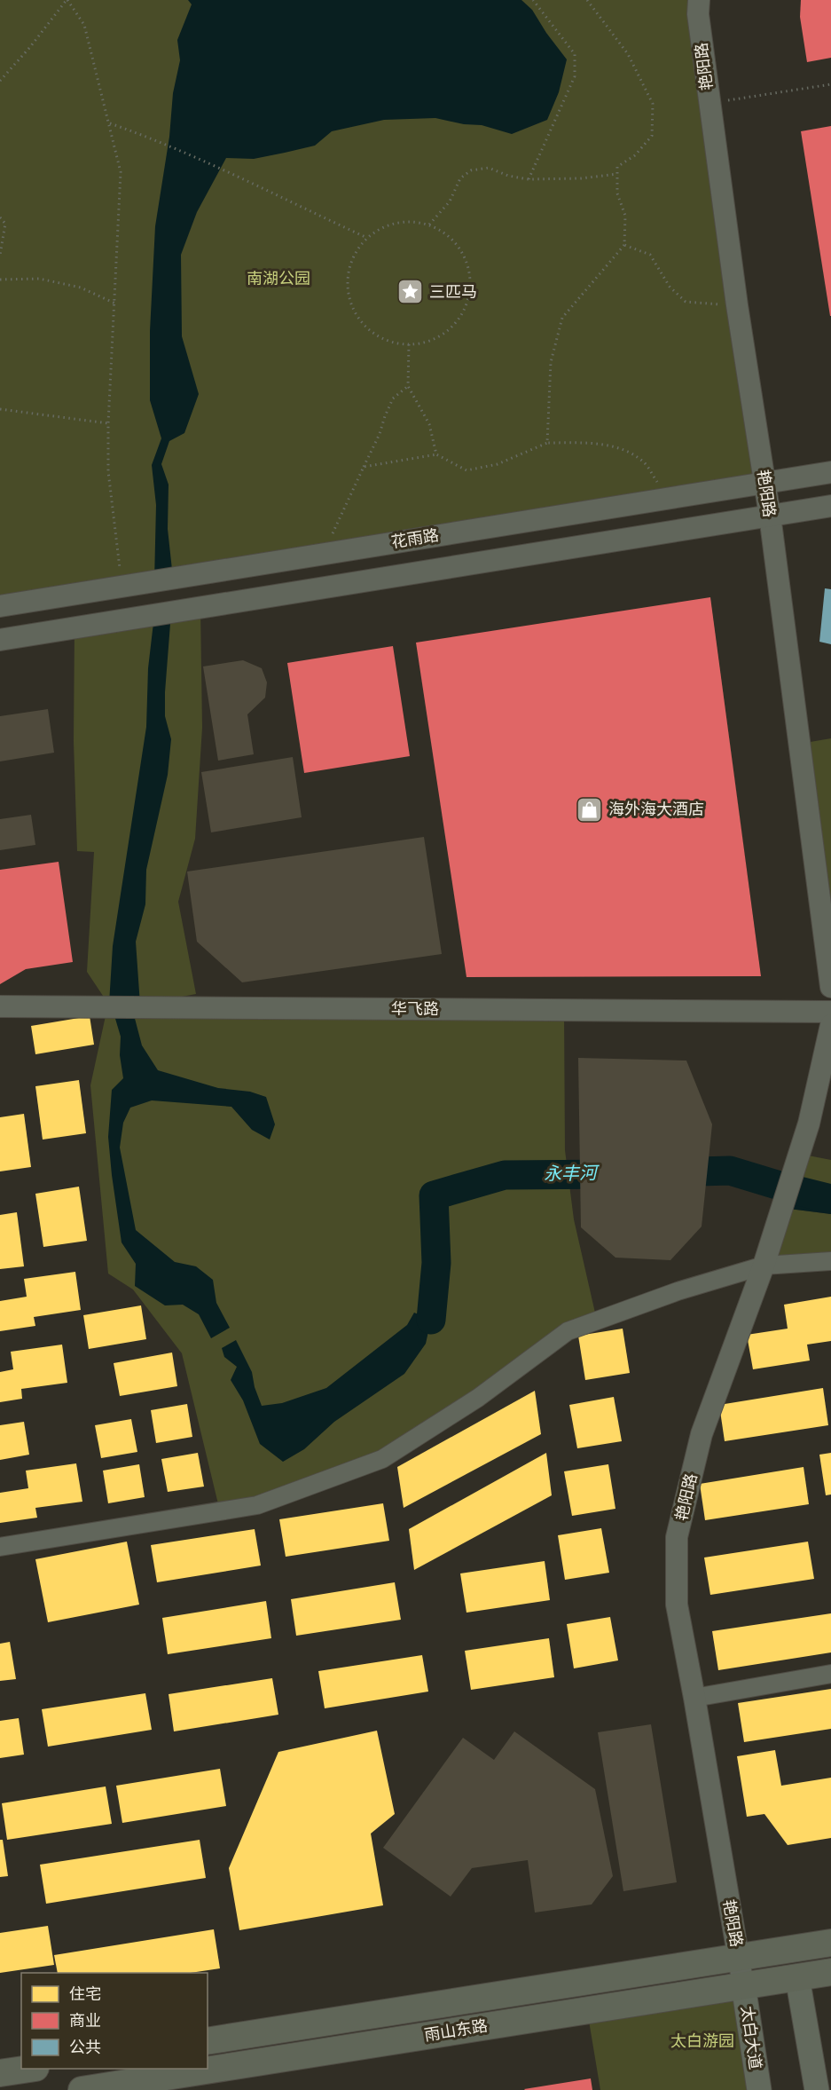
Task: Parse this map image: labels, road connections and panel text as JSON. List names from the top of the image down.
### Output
{
  "streets": {
    "main road": ["雨山东路", "太白大道"],
    "street": ["艳阳路", "花雨路", "华飞路"]
  },
  "crossings": [
    ["艳阳路", "花雨路"],
    ["艳阳路", "雨山东路"],
    ["艳阳路", "太白大道"],
    ["雨山东路", "太白大道"]
  ],
  "water": ["永丰河"],
  "parks": ["南湖公园", "太白游园"],
  "places": {
    "place": ["三匹马"],
    "shop": ["海外海大酒店"]
  },
  "legend": ["住宅", "商业", "公共"]
}
